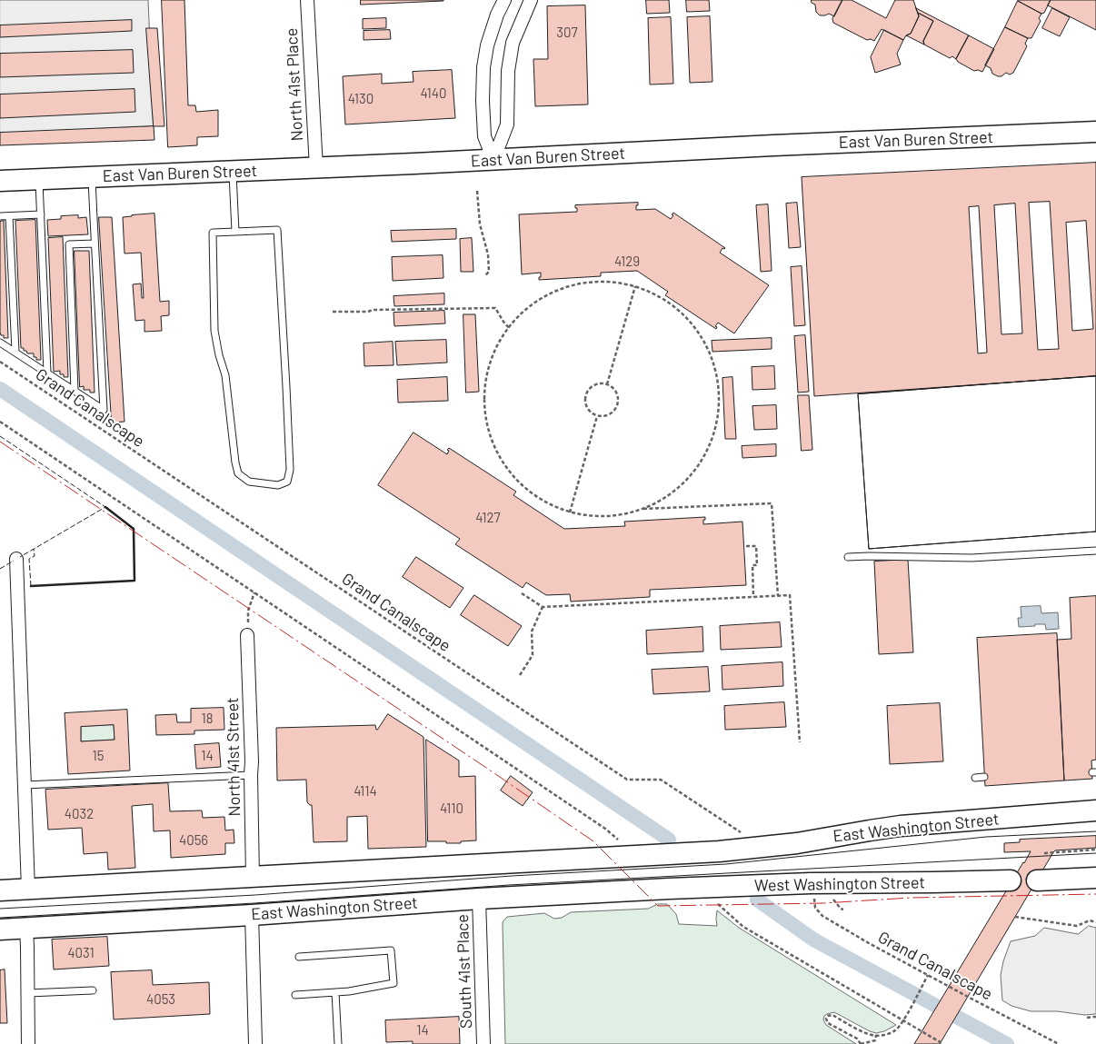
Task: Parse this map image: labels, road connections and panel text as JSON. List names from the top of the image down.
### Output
{
  "streets": {
    "main road": ["East Van Buren Street", "East Washington Street", "West Washington Street"],
    "street": ["North 41st Place", "North 41st Street", "South 41st Place"],
    "path": ["Grand Canalscape"]
  },
  "crossings": [
    ["North 41st Place", "East Van Buren Street"],
    ["Grand Canalscape", "East Washington Street"],
    ["East Washington Street", "West Washington Street"],
    ["East Washington Street", "South 41st Place"]
  ],
  "house_numbers": [
    "307",
    "4140",
    "4130",
    "4129",
    "4127",
    "18",
    "15",
    "14",
    "4114",
    "4110",
    "4032",
    "4056",
    "4031",
    "4053",
    "14"
  ]
}
